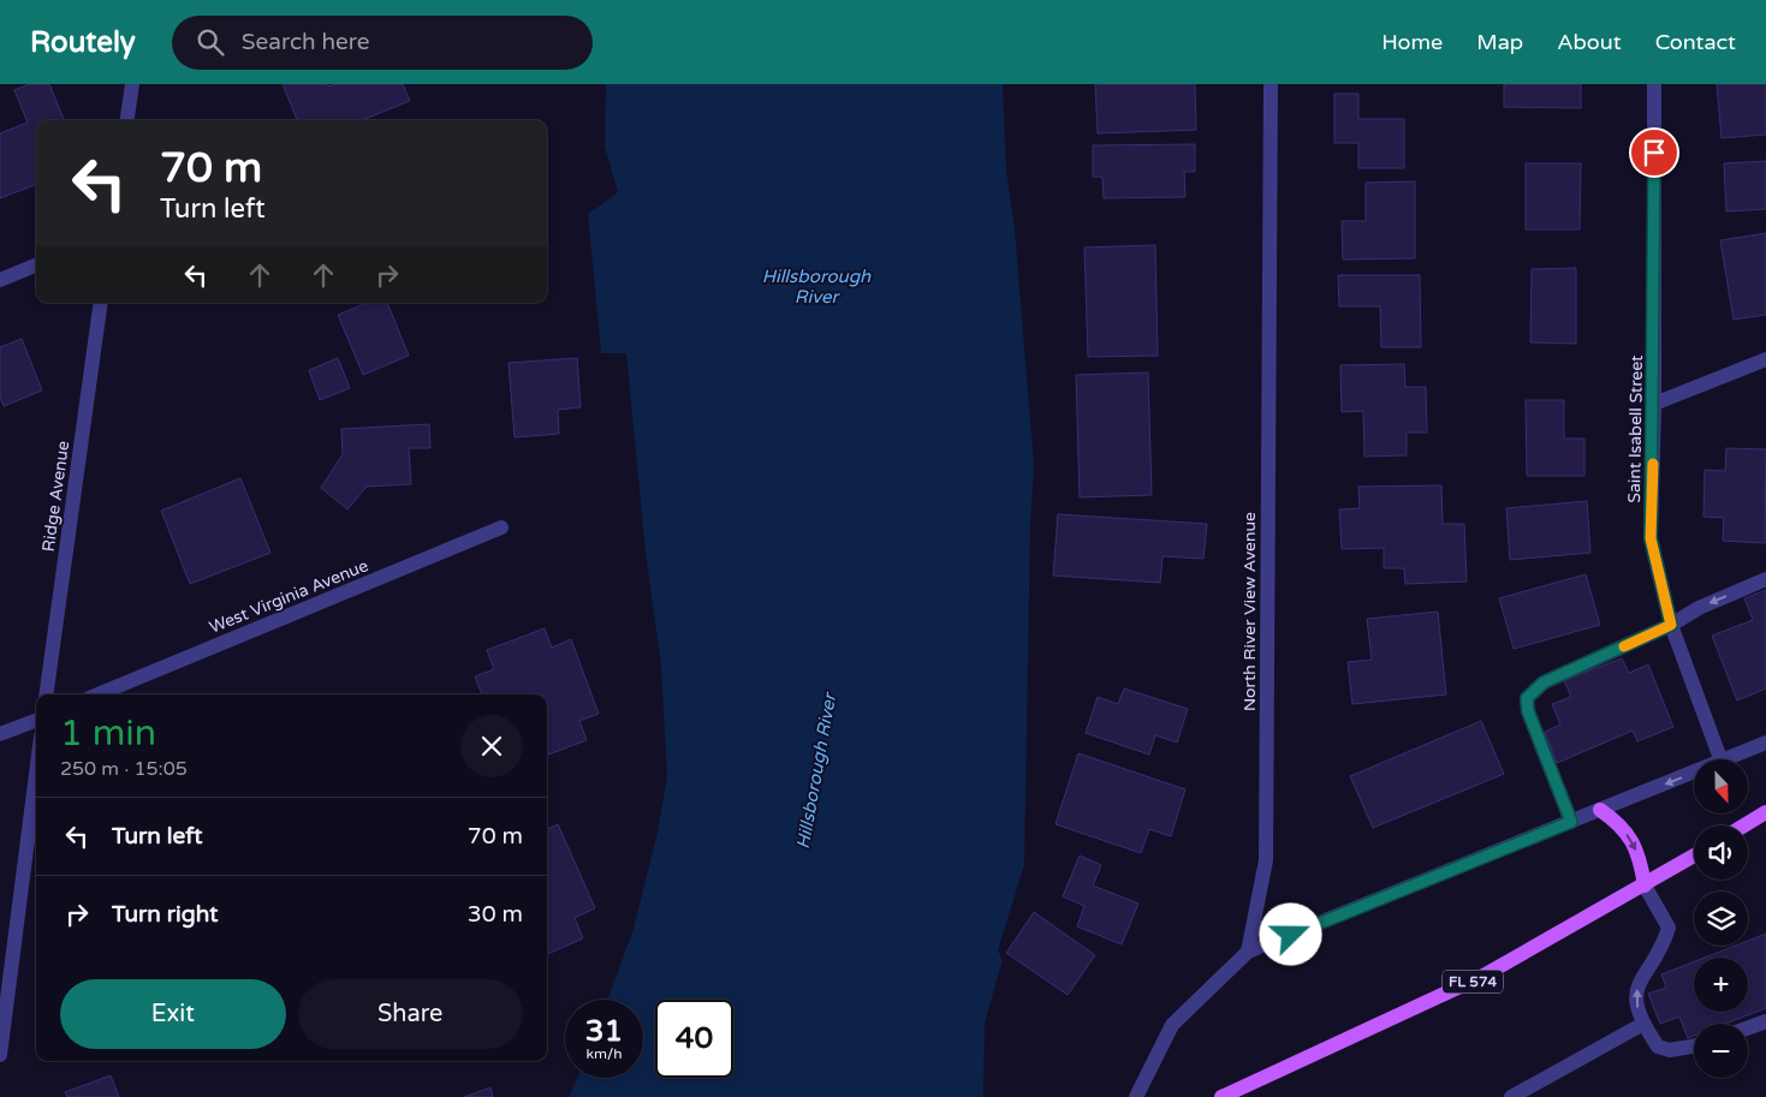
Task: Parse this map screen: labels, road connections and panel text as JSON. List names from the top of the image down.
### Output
{
  "streets": {
    "main road": ["FL 574"],
    "street": [
      "Saint Isabell Street",
      "Ridge Avenue",
      "West Virginia Avenue",
      "North River View Avenue"
    ]
  },
  "water": ["Hillsborough River"],
  "north": "bottom",
  "page": {
    "header": "Routely",
    "search": "Search here",
    "nav": [
      "Home",
      "Map",
      "About",
      "Contact"
    ],
    "turn": ["70 m", "Turn left"],
    "heading": ["1 min", "250 m · 15:05"],
    "map_buttons": ["+", "−"],
    "list": [
      {
        "name": "Turn left",
        "value": "70 m"
      },
      {
        "name": "Turn right",
        "value": "30 m"
      }
    ],
    "buttons": ["Exit", "Share"],
    "speed": "31 km/h",
    "limit": "40"
  }
}
